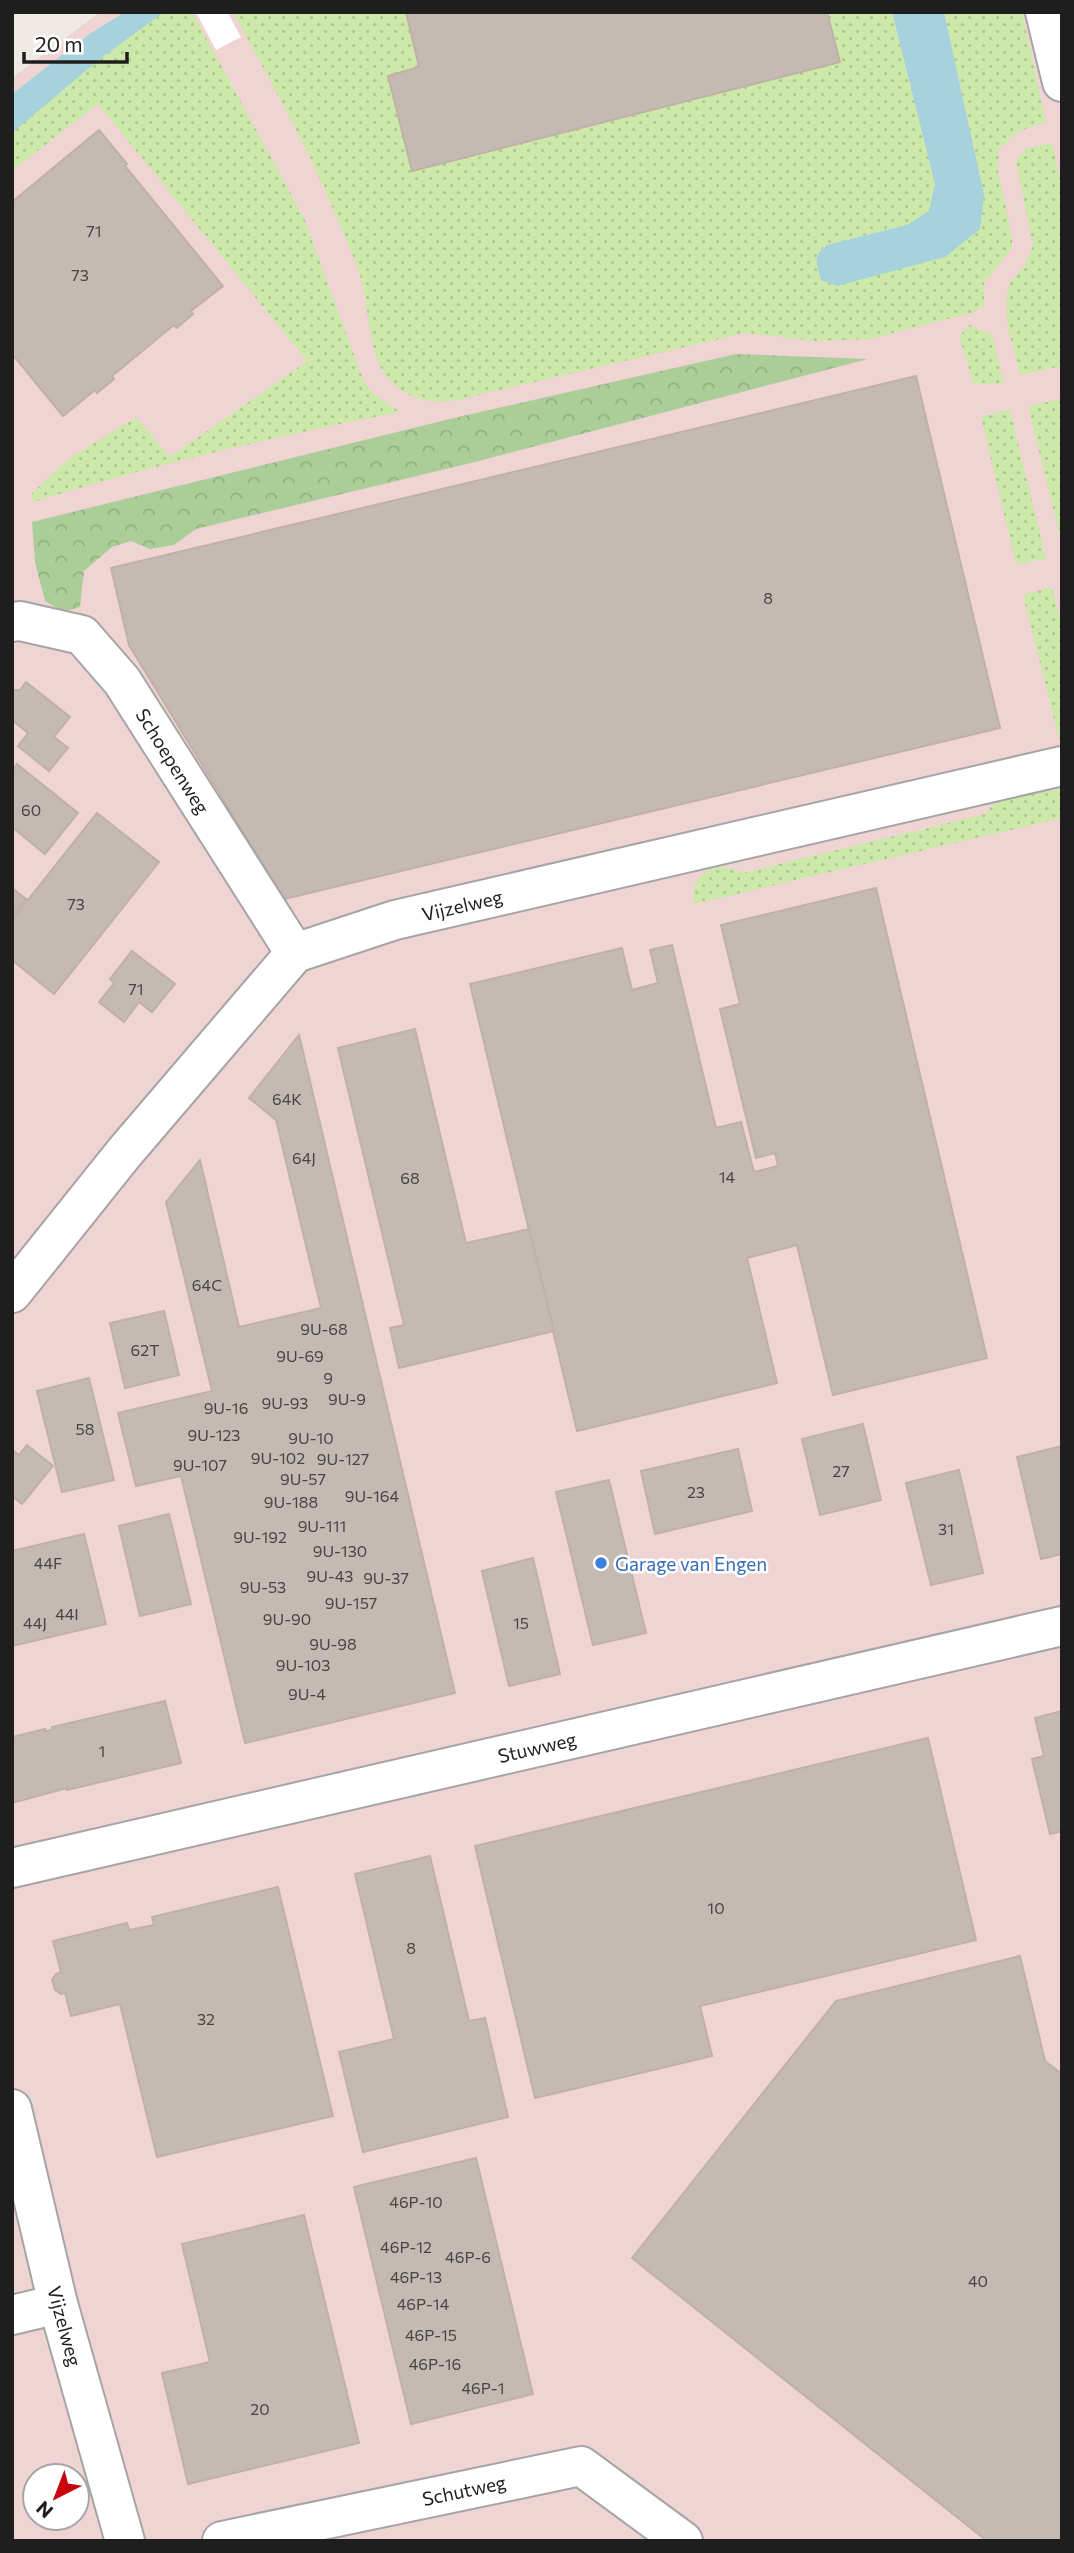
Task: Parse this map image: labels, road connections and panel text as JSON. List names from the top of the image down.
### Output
{
  "streets": {
    "street": [
      "Schoepenweg",
      "Vijzelweg",
      "Stuwweg",
      "Schutweg"
    ]
  },
  "crossings": [
    ["Schoepenweg", "Vijzelweg"]
  ],
  "places": ["Garage van Engen"],
  "house_numbers": [
    "71",
    "73",
    "8",
    "60",
    "73",
    "71",
    "64K",
    "64J",
    "14",
    "68",
    "64C",
    "9U-68",
    "62T",
    "9U-69",
    "9",
    "9U-9",
    "9U-93",
    "9U-16",
    "58",
    "9U-123",
    "9U-10",
    "9U-102",
    "9U-127",
    "9U-107",
    "27",
    "9U-57",
    "23",
    "9U-164",
    "9U-188",
    "9U-111",
    "31",
    "9U-192",
    "9U-130",
    "44F",
    "9U-43",
    "9U-37",
    "9U-53",
    "9U-157",
    "44I",
    "9U-90",
    "44J",
    "15",
    "9U-98",
    "9U-103",
    "9U-4",
    "1",
    "10",
    "8",
    "32",
    "46P-10",
    "46P-12",
    "46P-6",
    "46P-13",
    "40",
    "46P-14",
    "46P-15",
    "46P-16",
    "46P-1",
    "20"
  ],
  "scale_bar": "20 m",
  "north": "bottom left"
}
